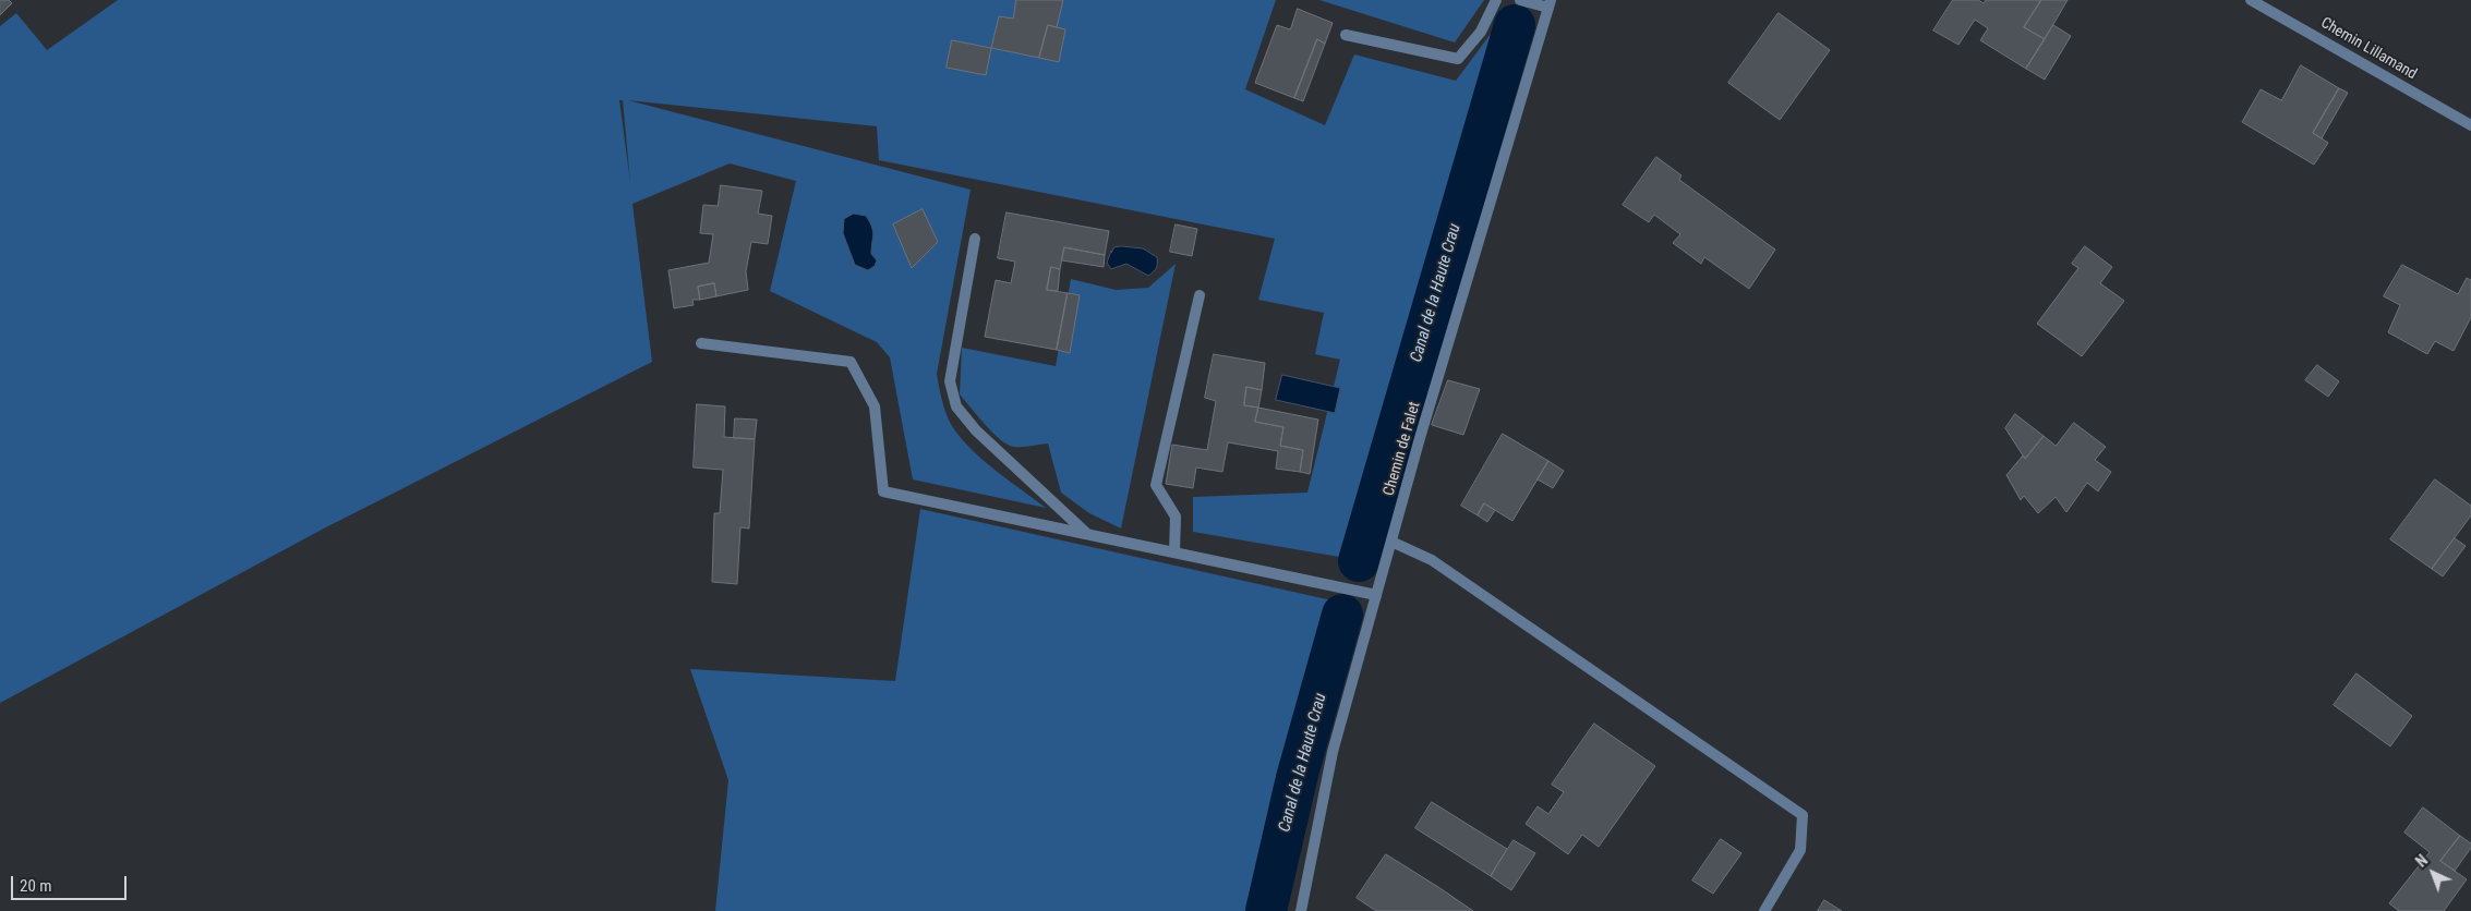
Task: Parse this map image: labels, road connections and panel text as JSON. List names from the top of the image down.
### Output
{
  "streets": {
    "street": ["Chemin Lillamand", "Chemin de Falet"]
  },
  "water": ["Canal de la Haute Crau"],
  "scale_bar": "20 m",
  "north": "top left"
}
